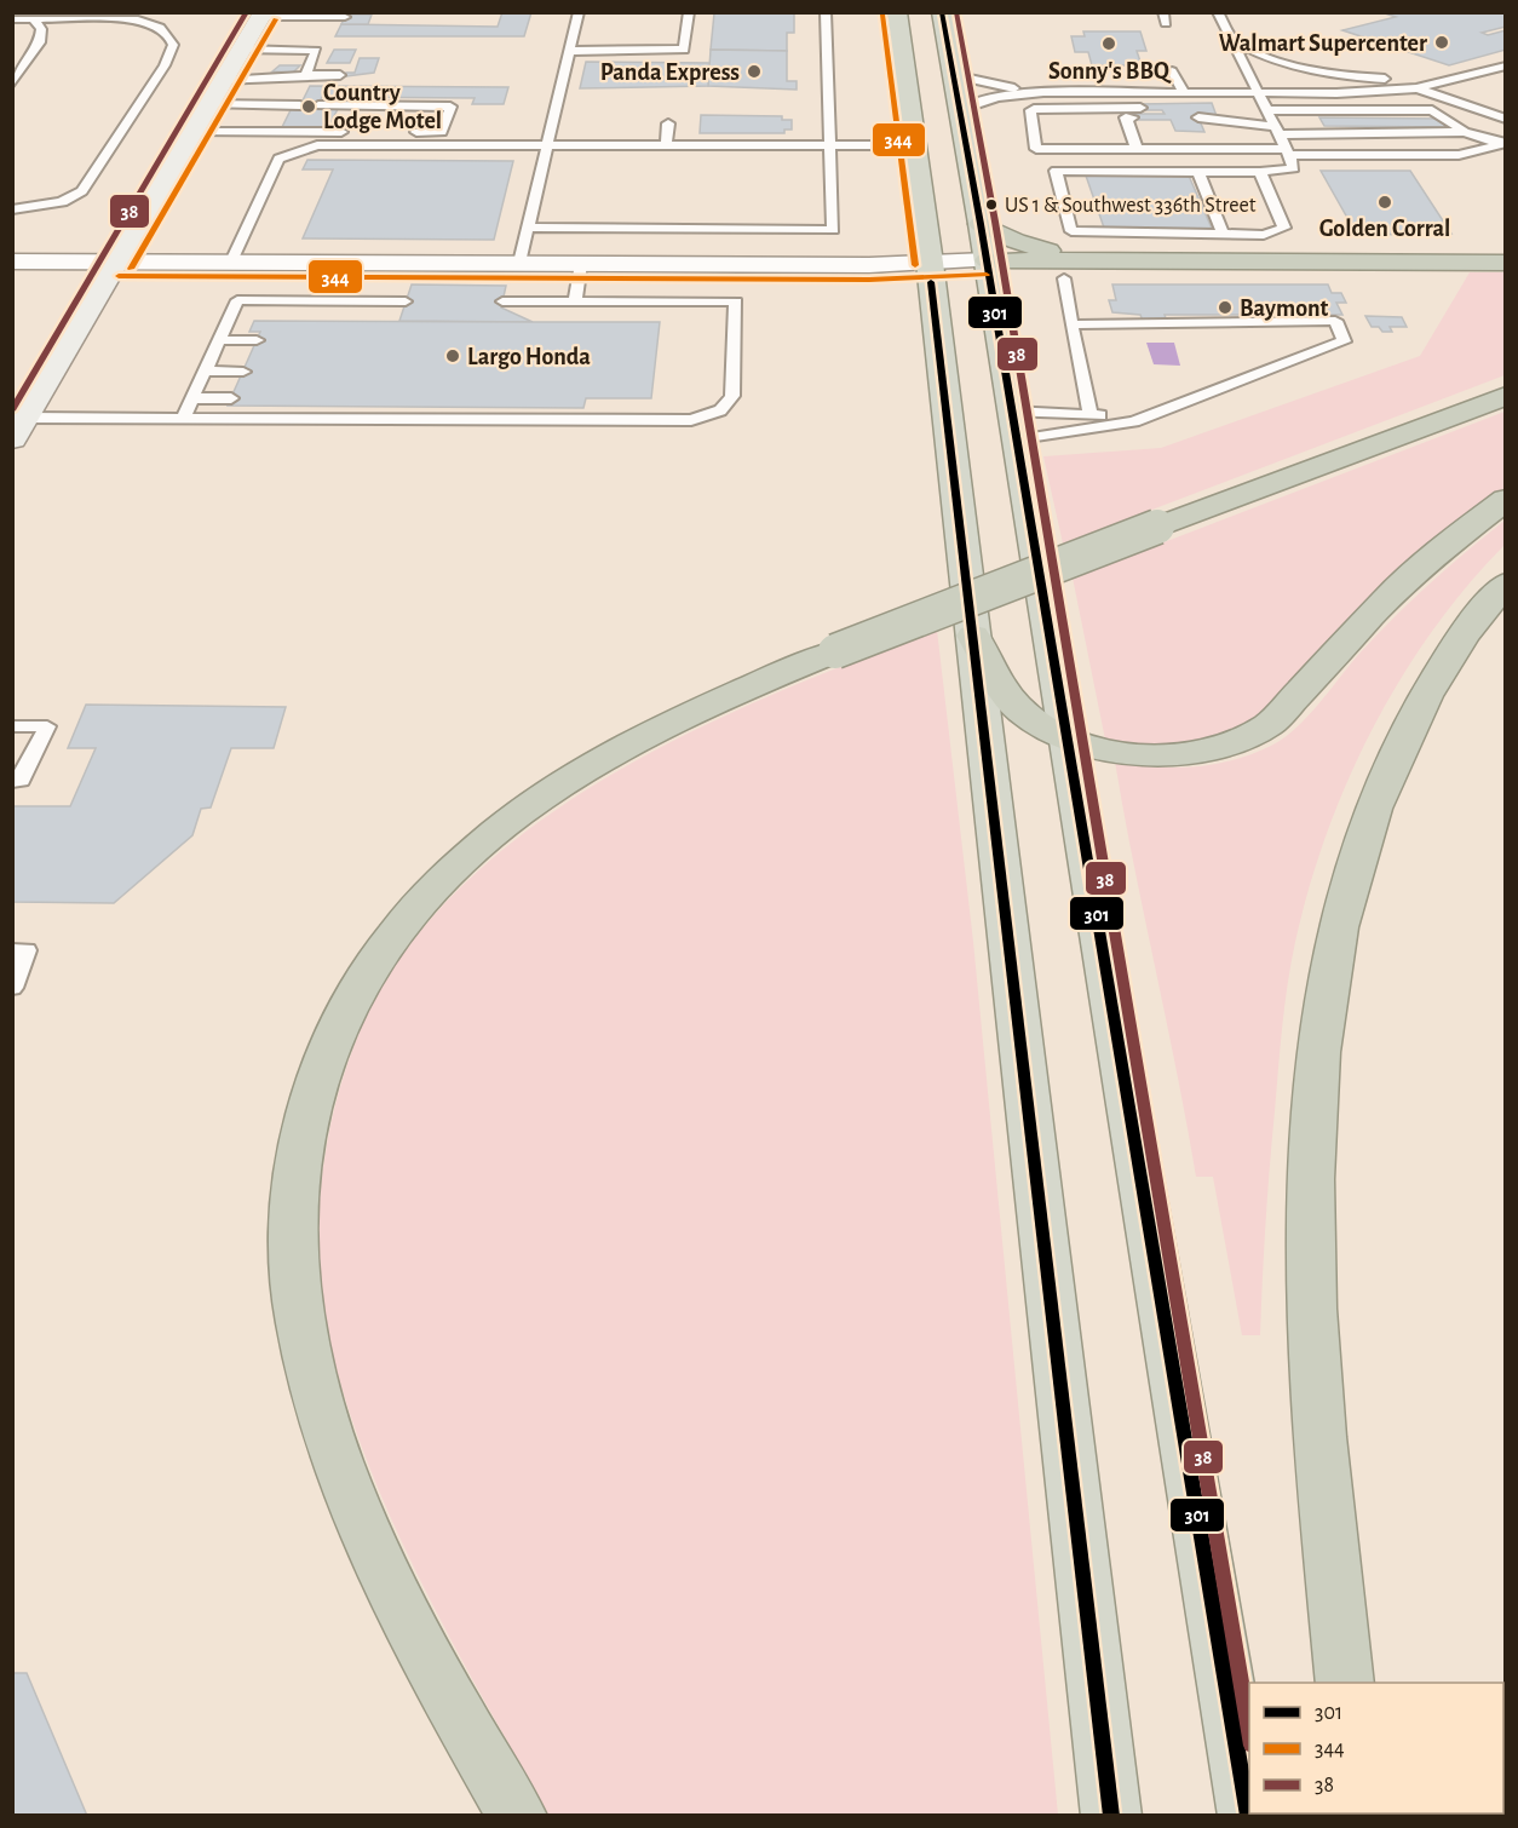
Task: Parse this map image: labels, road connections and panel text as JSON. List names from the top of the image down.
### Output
{
  "places": [
    "Walmart Supercenter",
    "Sonny's BBQ",
    "Panda Express",
    "Country Lodge Motel",
    "Golden Corral",
    "US 1 & Southwest 336th Street",
    "Baymont",
    "Largo Honda"
  ],
  "lines": ["transit line 301", "transit line 38", "transit line 344"],
  "legend": ["301", "344", "38"]
}
